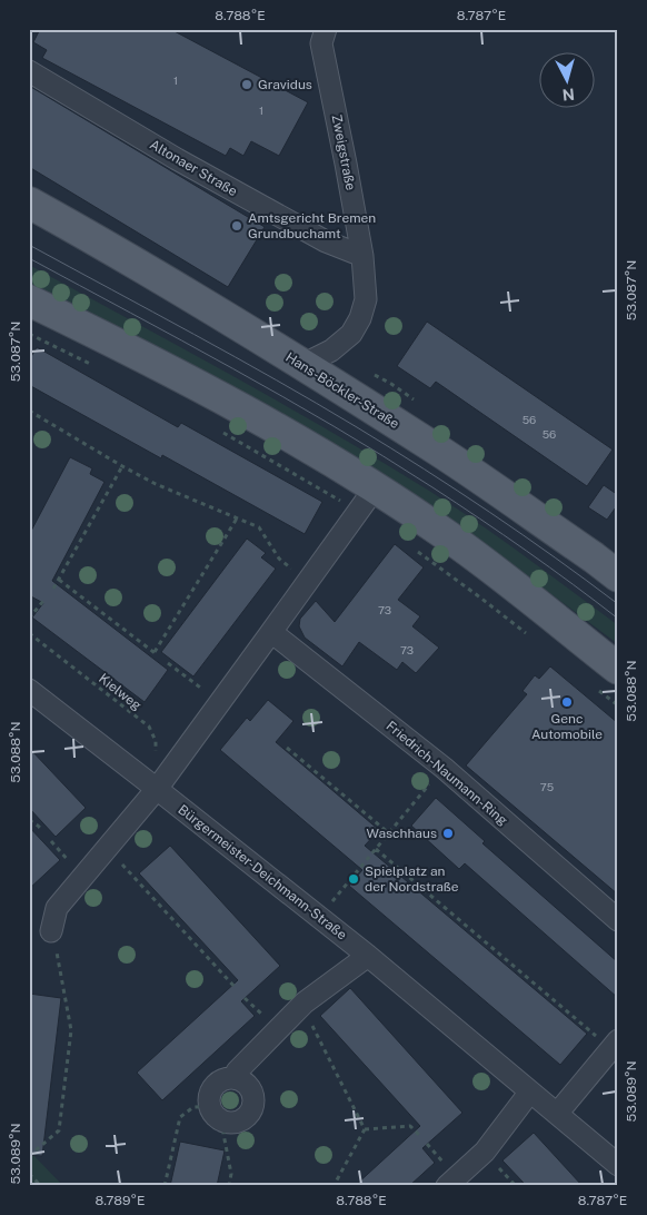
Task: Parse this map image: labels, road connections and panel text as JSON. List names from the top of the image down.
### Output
{
  "streets": {
    "main road": ["Hans-Böckler-Straße"],
    "street": [
      "Zweigstraße",
      "Altonaer Straße",
      "Friedrich-Naumann-Ring",
      "Bürgermeister-Deichmann-Straße"
    ],
    "path": ["Kielweg"]
  },
  "crossings": [
    ["Zweigstraße", "Altonaer Straße"],
    ["Zweigstraße", "Hans-Böckler-Straße"],
    ["Kielweg", "Bürgermeister-Deichmann-Straße"]
  ],
  "places": [
    "Gravidus",
    "Amtsgericht Bremen Grundbuchamt",
    "Genc Automobile",
    "Waschhaus",
    "Spielplatz an der Nordstraße"
  ],
  "house_numbers": [
    "1",
    "1",
    "56",
    "56",
    "73",
    "73",
    "75"
  ],
  "north": "bottom",
  "coordinates": [
    "8.788°E",
    "8.787°E",
    "53.087°N",
    "53.088°N",
    "53.089°N",
    "8.789°E"
  ]
}
